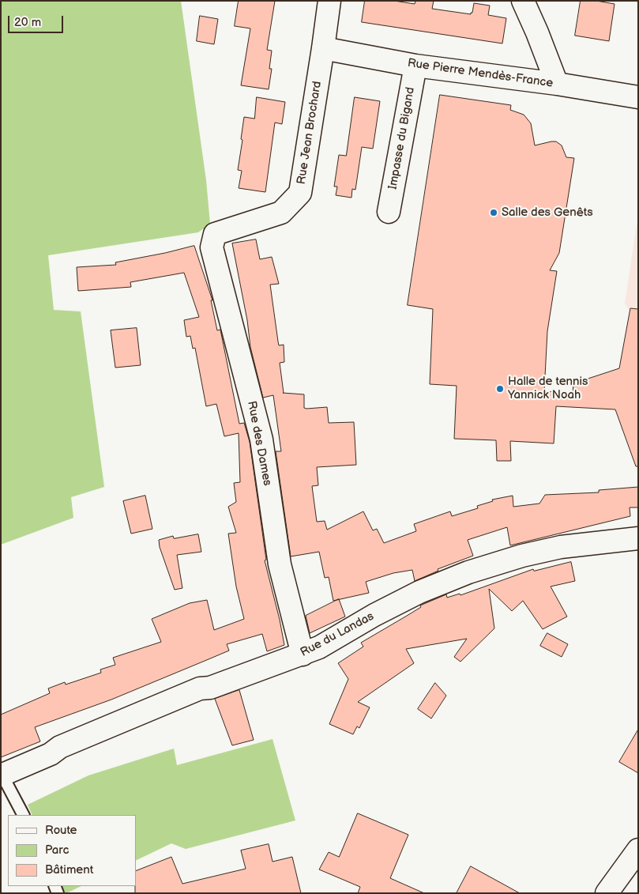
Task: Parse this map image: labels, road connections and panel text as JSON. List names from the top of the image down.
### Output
{
  "streets": {
    "street": [
      "Rue Pierre Mendès-France",
      "Rue Jean Brochard",
      "Impasse du Bigand",
      "Rue des Dames",
      "Rue du Landas"
    ]
  },
  "crossings": [
    ["Rue Pierre Mendès-France", "Rue Jean Brochard"],
    ["Rue Pierre Mendès-France", "Impasse du Bigand"],
    ["Rue Jean Brochard", "Rue des Dames"],
    ["Rue des Dames", "Rue du Landas"]
  ],
  "places": ["Salle des Genêts", "Halle de tennis Yannick Noah"],
  "legend": ["Route", "Parc", "Bâtiment"],
  "scale_bar": "20 m"
}
